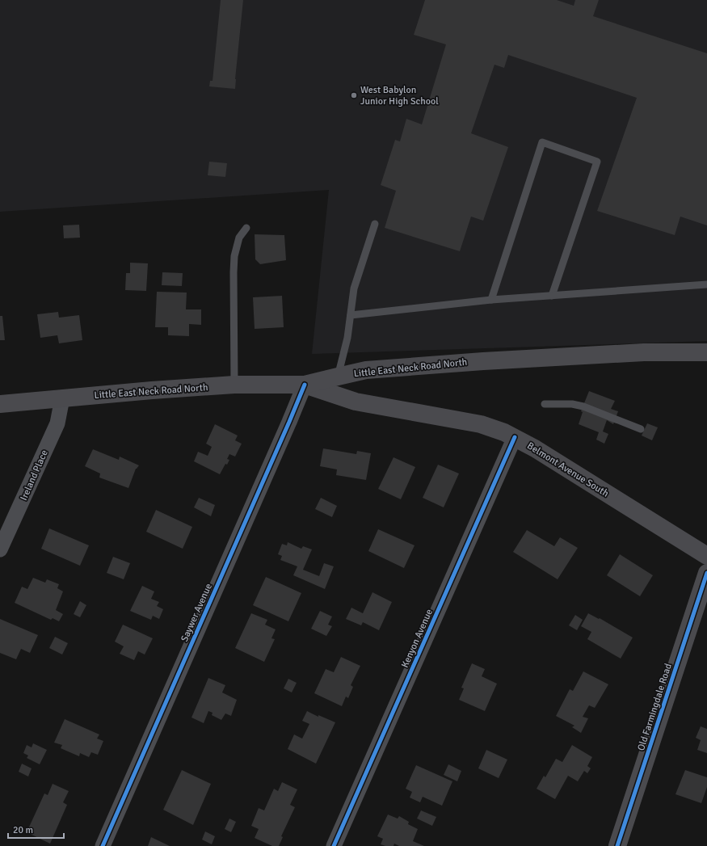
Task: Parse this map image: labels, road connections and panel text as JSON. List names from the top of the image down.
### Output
{
  "streets": {
    "main road": ["Little East Neck Road North", "Belmont Avenue South", "Old Farmingdale Road"],
    "street": ["Ireland Place", "Saywer Avenue", "Kenyon Avenue"]
  },
  "crossings": [
    ["Little East Neck Road North", "Belmont Avenue South"],
    ["Little East Neck Road North", "Ireland Place"],
    ["Little East Neck Road North", "Saywer Avenue"],
    ["Belmont Avenue South", "Saywer Avenue"],
    ["Belmont Avenue South", "Kenyon Avenue"]
  ],
  "places": ["West Babylon Junior High School"],
  "scale_bar": "20 m"
}
